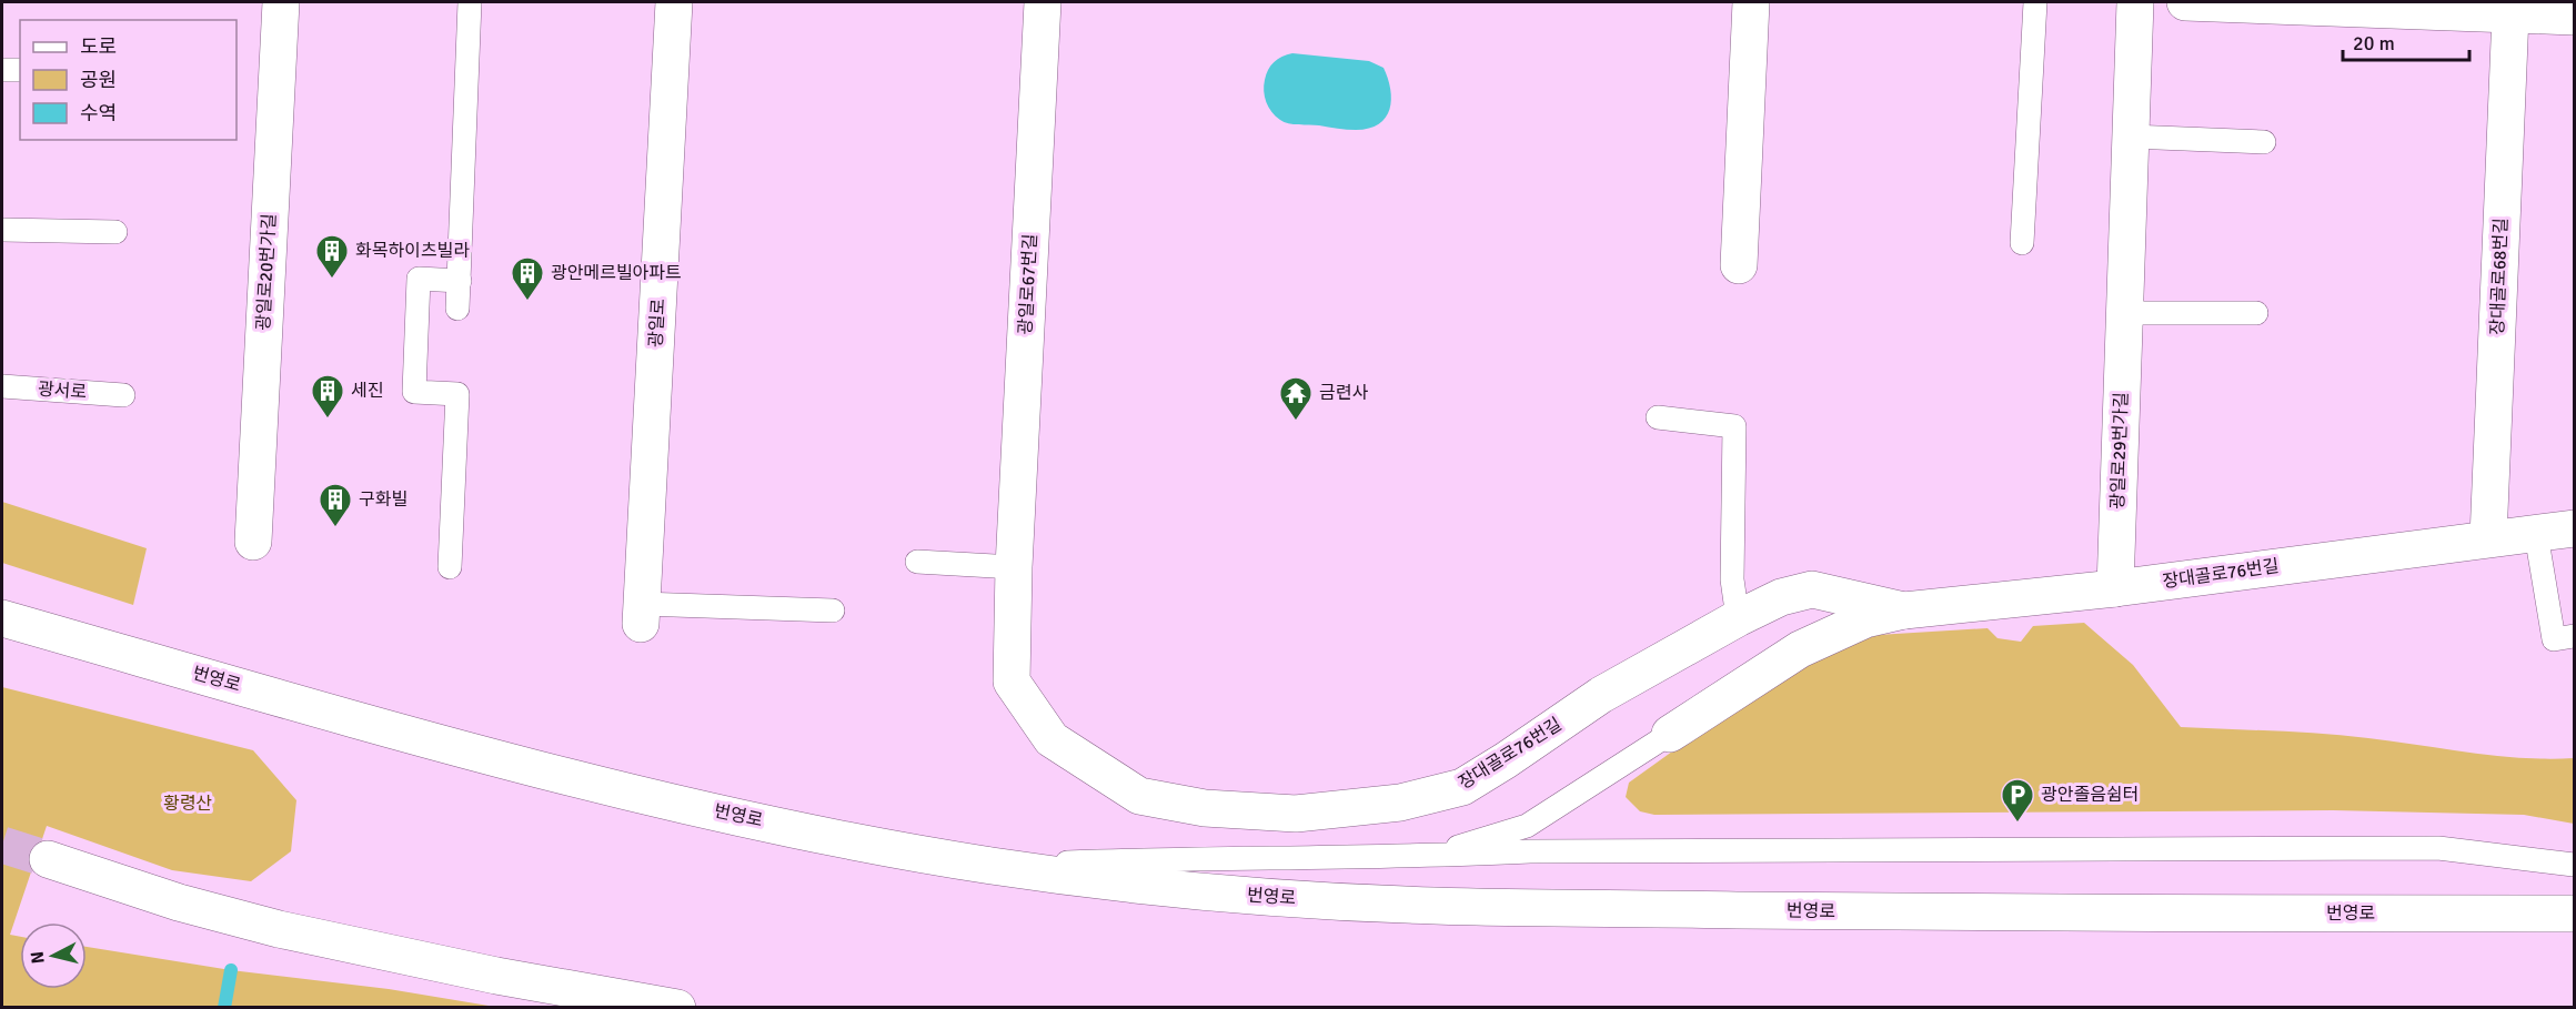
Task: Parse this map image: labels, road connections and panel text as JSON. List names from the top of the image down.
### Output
{
  "streets": {
    "main road": [
      "광일로20번가길",
      "장대골로68번길",
      "광일로67번길",
      "광일로",
      "광일로29번가길",
      "장대골로76번길",
      "번영로"
    ],
    "lane": ["광서로"]
  },
  "crossings": [
    ["장대골로68번길", "장대골로76번길"],
    ["광일로67번길", "장대골로76번길"],
    ["광일로29번가길", "장대골로76번길"]
  ],
  "parks": ["황령산"],
  "places": {
    "building": [
      "화목하이츠빌라",
      "광안메르빌아파트",
      "세진",
      "구화빌"
    ],
    "temple": ["금련사"],
    "parking": ["광안졸음쉼터"]
  },
  "legend": ["도로", "공원", "수역"],
  "scale_bar": "20 m",
  "north": "left"
}
